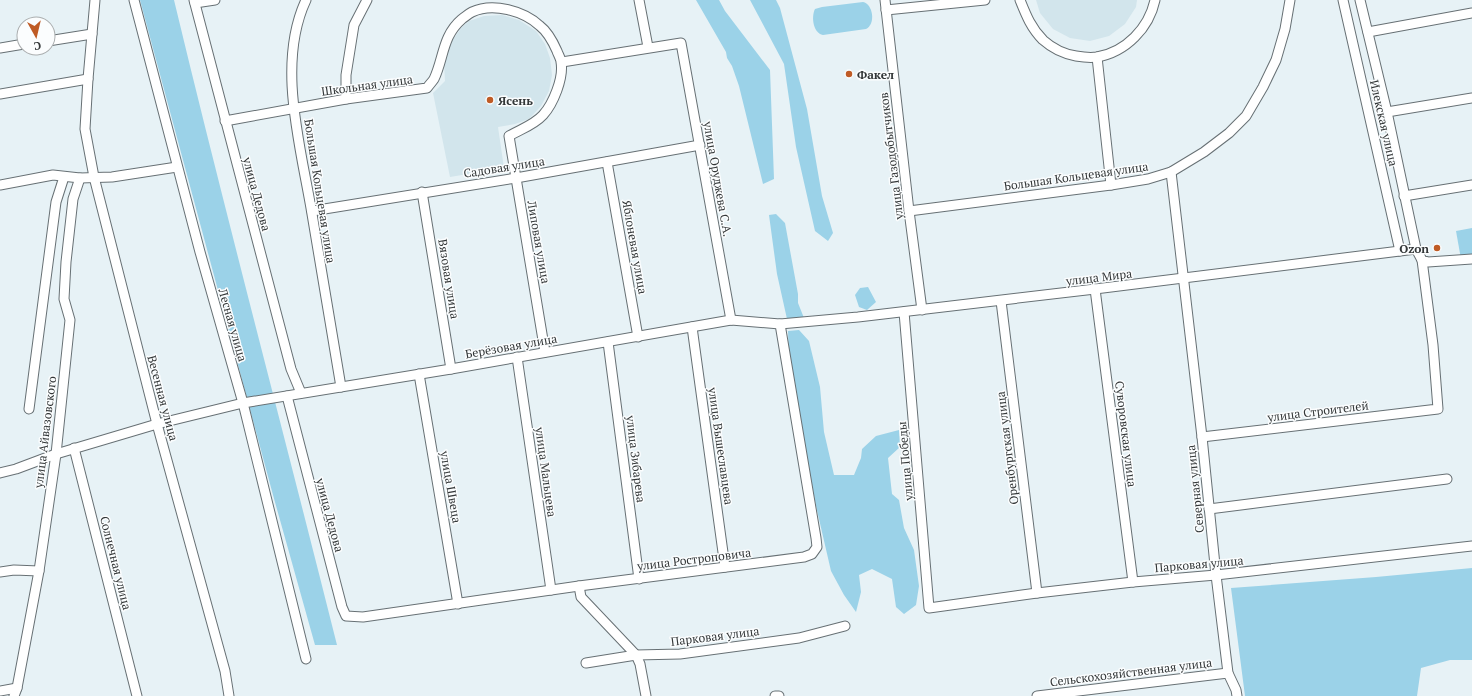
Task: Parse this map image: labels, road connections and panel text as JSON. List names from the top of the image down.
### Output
{
  "streets": {
    "street": [
      "Школьная улица",
      "Илекская улица",
      "улица Газодобытчиков",
      "Садовая улица",
      "Большая Кольцевая улица",
      "улица Оруджева С.А.",
      "улица Дедова",
      "Липовая улица",
      "Яблоневая улица",
      "улица Мира",
      "Вязовая улица",
      "Лесная улица",
      "Берёзовая улица",
      "Весенная улица",
      "улица Строителей",
      "улица Айвазовского",
      "Суворовская улица",
      "улица Вышеславцева",
      "Оренбургская улица",
      "улица Зибарева",
      "улица Победы",
      "улица Мальцева",
      "улица Швеца",
      "Северная улица",
      "улица Ростроповича",
      "Солнечная улица",
      "Парковая улица",
      "Сельскохозяйственная улица"
    ]
  },
  "crossings": [
    ["Школьная улица", "Большая Кольцевая улица"],
    ["Школьная улица", "улица Дедова"],
    ["Школьная улица", "Липовая улица"],
    ["Илекская улица", "улица Мира"],
    ["улица Газодобытчиков", "Большая Кольцевая улица"],
    ["улица Газодобытчиков", "улица Мира"],
    ["Садовая улица", "Большая Кольцевая улица"],
    ["Садовая улица", "улица Оруджева С.А."],
    ["Садовая улица", "Липовая улица"],
    ["Садовая улица", "Яблоневая улица"],
    ["Садовая улица", "Вязовая улица"],
    ["Большая Кольцевая улица", "Берёзовая улица"],
    ["Большая Кольцевая улица", "Северная улица"],
    ["улица Оруджева С.А.", "Берёзовая улица"],
    ["улица Дедова", "Берёзовая улица"],
    ["улица Дедова", "улица Ростроповича"],
    ["Липовая улица", "Берёзовая улица"],
    ["Яблоневая улица", "Берёзовая улица"],
    ["улица Мира", "Берёзовая улица"],
    ["улица Мира", "Суворовская улица"],
    ["улица Мира", "Оренбургская улица"],
    ["улица Мира", "улица Победы"],
    ["улица Мира", "Северная улица"],
    ["улица Мира", "улица Ростроповича"],
    ["Вязовая улица", "Берёзовая улица"],
    ["Лесная улица", "Берёзовая улица"],
    ["Берёзовая улица", "Весенная улица"],
    ["Берёзовая улица", "улица Айвазовского"],
    ["Берёзовая улица", "улица Вышеславцева"],
    ["Берёзовая улица", "улица Зибарева"],
    ["Берёзовая улица", "улица Мальцева"],
    ["Берёзовая улица", "улица Швеца"],
    ["Берёзовая улица", "улица Ростроповича"],
    ["Берёзовая улица", "Солнечная улица"],
    ["улица Строителей", "Северная улица"],
    ["Суворовская улица", "Парковая улица"],
    ["улица Вышеславцева", "улица Ростроповича"],
    ["Оренбургская улица", "Парковая улица"],
    ["улица Зибарева", "улица Ростроповича"],
    ["улица Победы", "Парковая улица"],
    ["улица Мальцева", "улица Ростроповича"],
    ["улица Швеца", "улица Ростроповича"],
    ["Северная улица", "Парковая улица"],
    ["Северная улица", "Сельскохозяйственная улица"]
  ],
  "places": ["Факел", "Ясень", "Ozon"],
  "north": "bottom"
}
